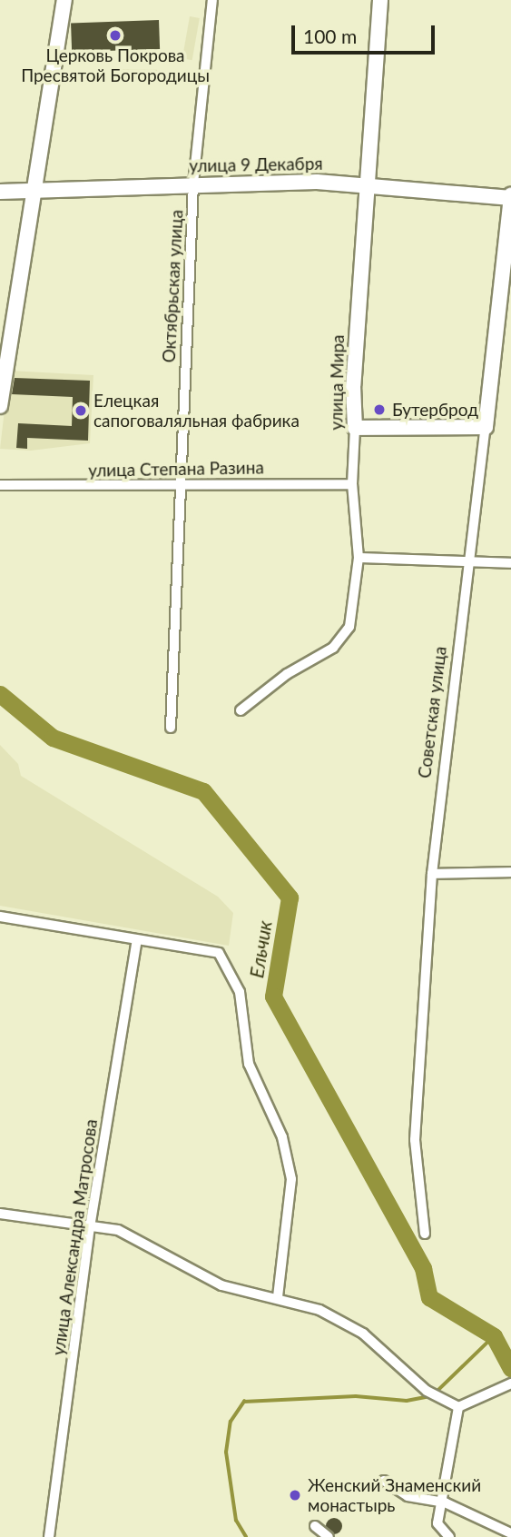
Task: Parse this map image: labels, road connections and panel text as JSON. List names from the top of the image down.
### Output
{
  "streets": {
    "main road": ["улица 9 Декабря", "улица Мира", "Советская улица"],
    "street": ["Октябрьская улица", "улица Степана Разина", "улица Александра Матросова"]
  },
  "crossings": [
    ["улица 9 Декабря", "Октябрьская улица"],
    ["улица 9 Декабря", "улица Мира"],
    ["улица 9 Декабря", "Советская улица"],
    ["Октябрьская улица", "улица Степана Разина"],
    ["улица Мира", "улица Степана Разина"]
  ],
  "water": ["Ельчик"],
  "places": [
    "Церковь Покрова Пресвятой Богородицы",
    "Бутерброд",
    "Елецкая сапоговаляльная фабрика",
    "Женский Знаменский монастырь"
  ],
  "scale_bar": "100 m"
}
